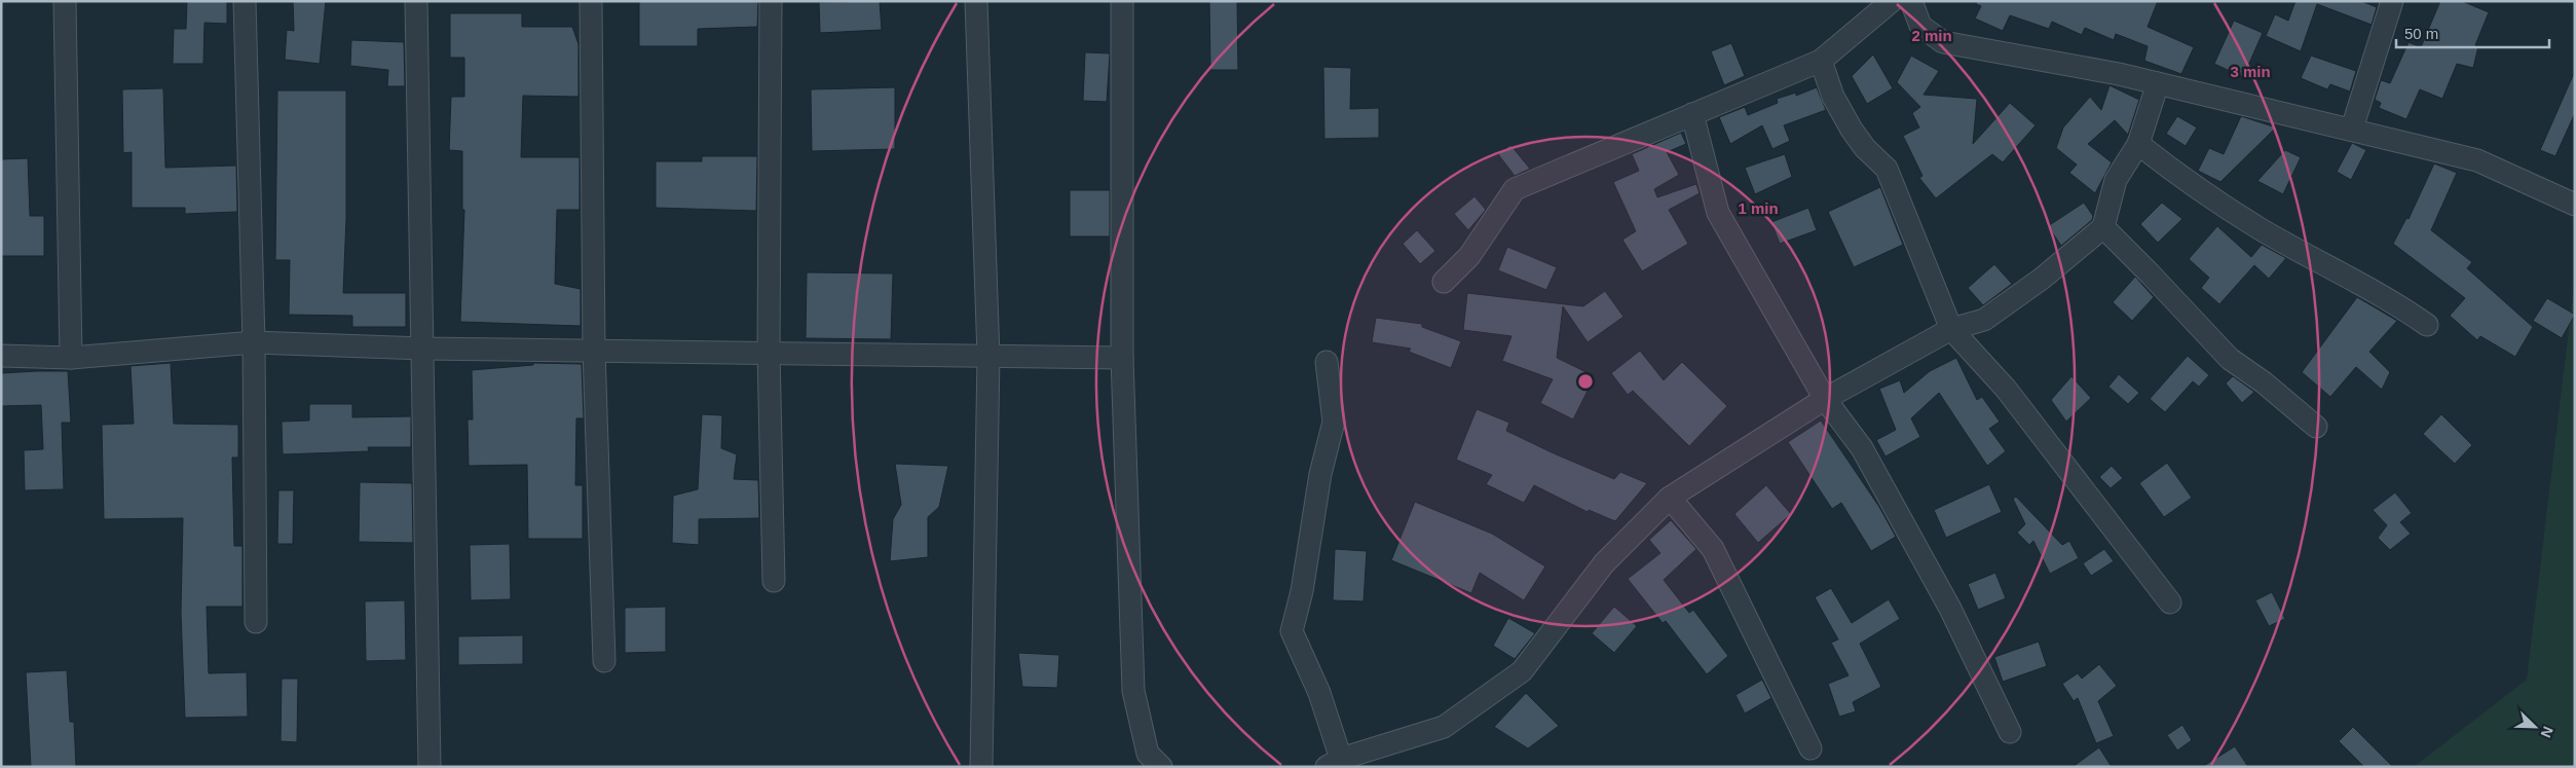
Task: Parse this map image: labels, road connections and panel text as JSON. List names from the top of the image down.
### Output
{
  "scale_bar": "50 m",
  "north": "bottom right",
  "rings": ["2 min", "3 min", "1 min"]
}
